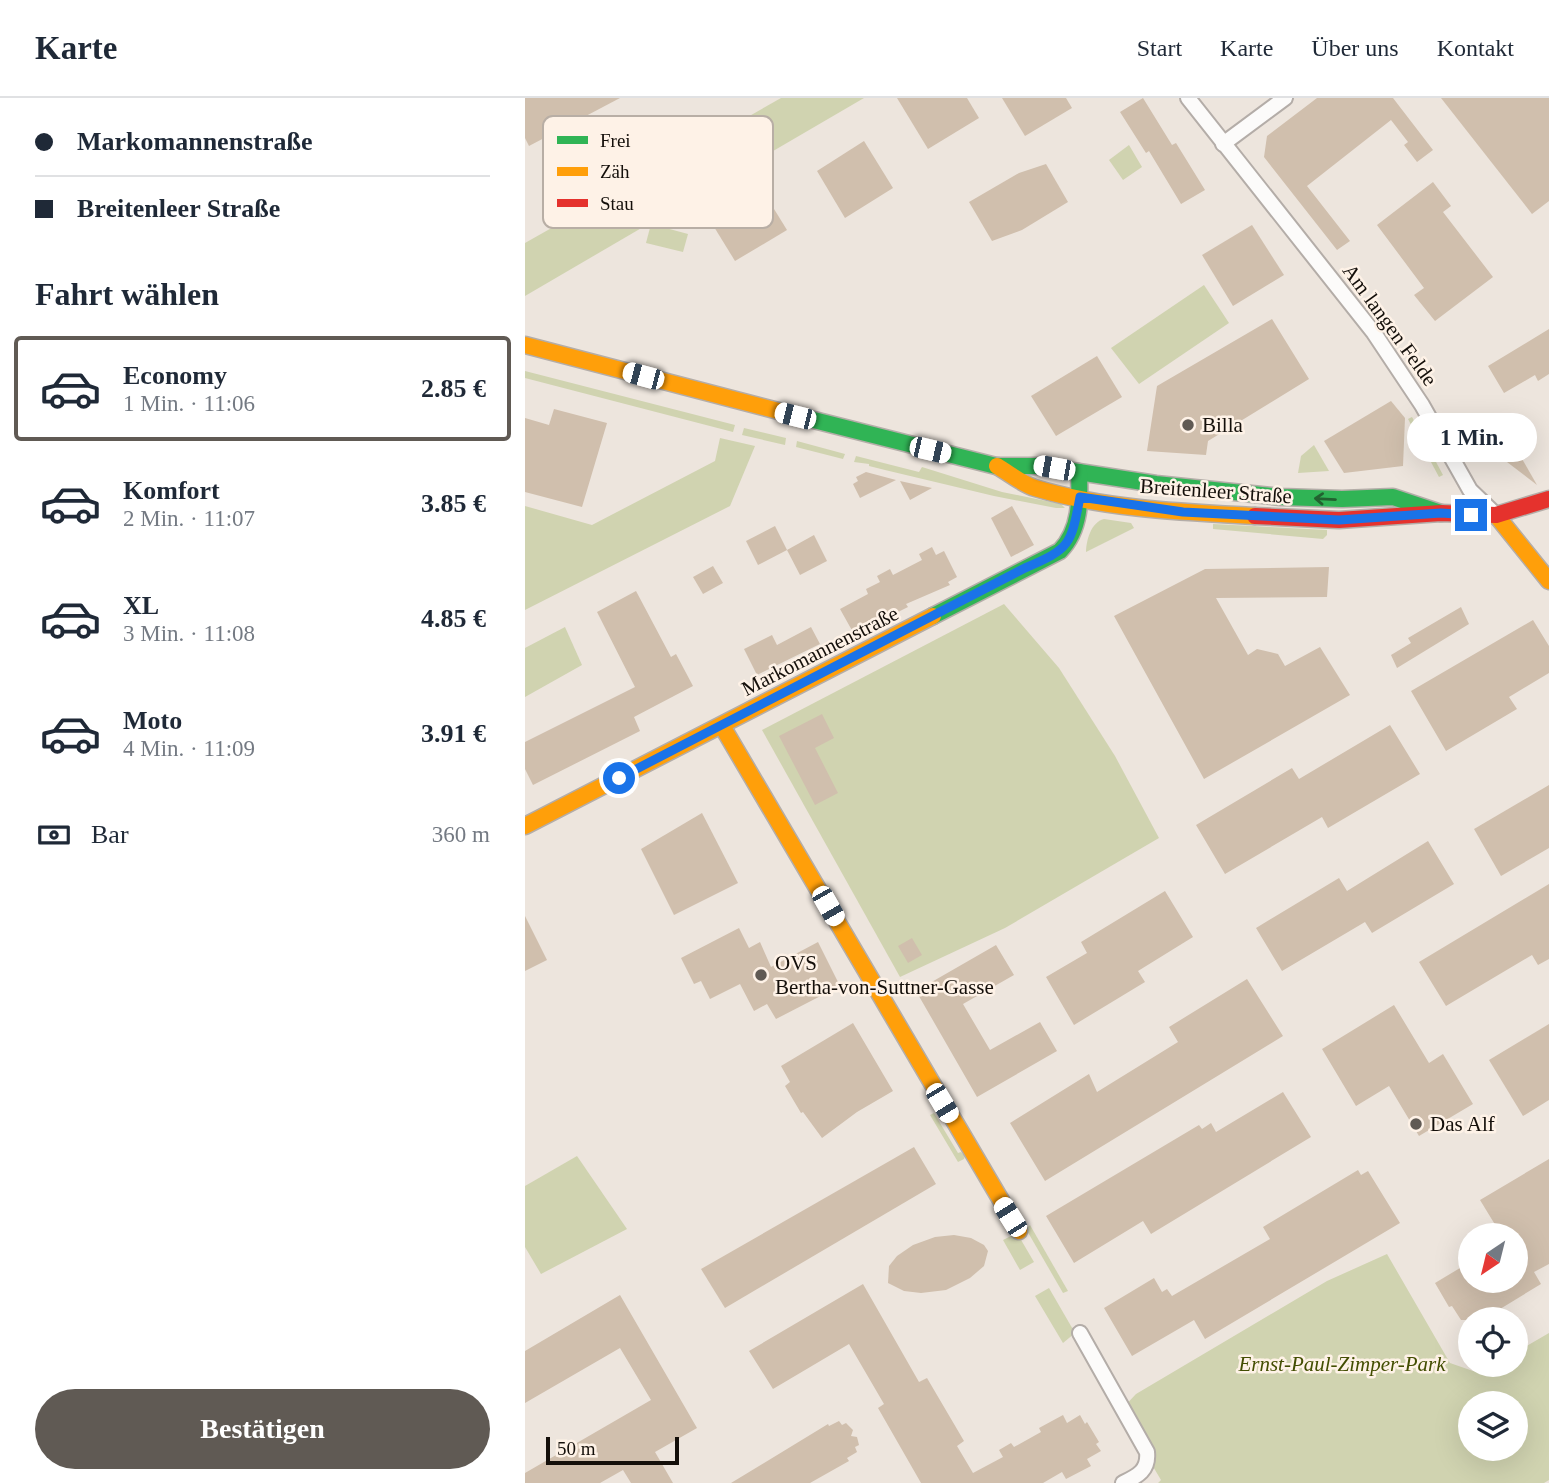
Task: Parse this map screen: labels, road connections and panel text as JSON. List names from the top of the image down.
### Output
{
  "streets": {
    "main road": ["Am langen Felde", "Breitenleer Straße", "Markomannenstraße"]
  },
  "crossings": [
    ["Am langen Felde", "Breitenleer Straße"],
    ["Breitenleer Straße", "Markomannenstraße"]
  ],
  "parks": ["Ernst-Paul-Zimper-Park"],
  "places": ["Billa", "OVS Bertha-von-Suttner-Gasse", "Das Alf"],
  "legend": ["Frei", "Zäh", "Stau"],
  "scale_bar": "50 m",
  "north": "bottom left",
  "page": {
    "header": "Karte",
    "nav": [
      "Start",
      "Karte",
      "Über uns",
      "Kontakt"
    ],
    "banner": ["Markomannenstraße", "Breitenleer Straße"],
    "heading": "Fahrt wählen",
    "list": [
      {
        "name": "Economy",
        "note": "1 Min. · 11:06",
        "value": "2.85 €"
      },
      {
        "name": "Komfort",
        "note": "2 Min. · 11:07",
        "value": "3.85 €"
      },
      {
        "name": "XL",
        "note": "3 Min. · 11:08",
        "value": "4.85 €"
      },
      {
        "name": "Moto",
        "note": "4 Min. · 11:09",
        "value": "3.91 €"
      }
    ],
    "bubble": "1 Min.",
    "pay": ["Bar", "360 m"],
    "buttons": "Bestätigen",
    "scale": "50 m"
  }
}
